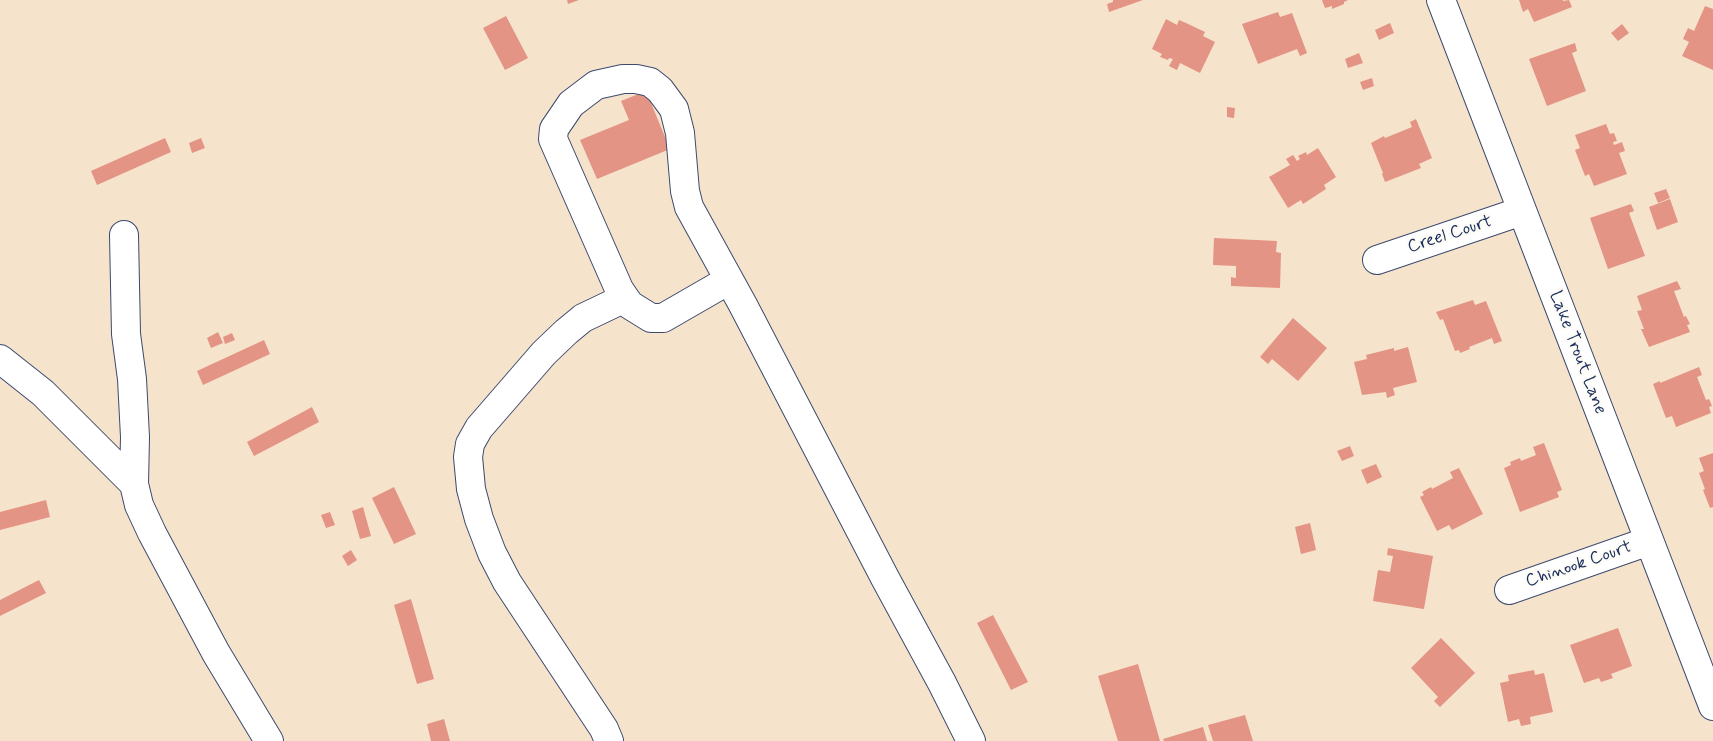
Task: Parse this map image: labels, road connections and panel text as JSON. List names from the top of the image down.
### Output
{
  "streets": {
    "street": ["Creel Court", "Lake Trout Lane", "Chinook Court"]
  },
  "crossings": [
    ["Creel Court", "Lake Trout Lane"],
    ["Lake Trout Lane", "Chinook Court"]
  ]
}
